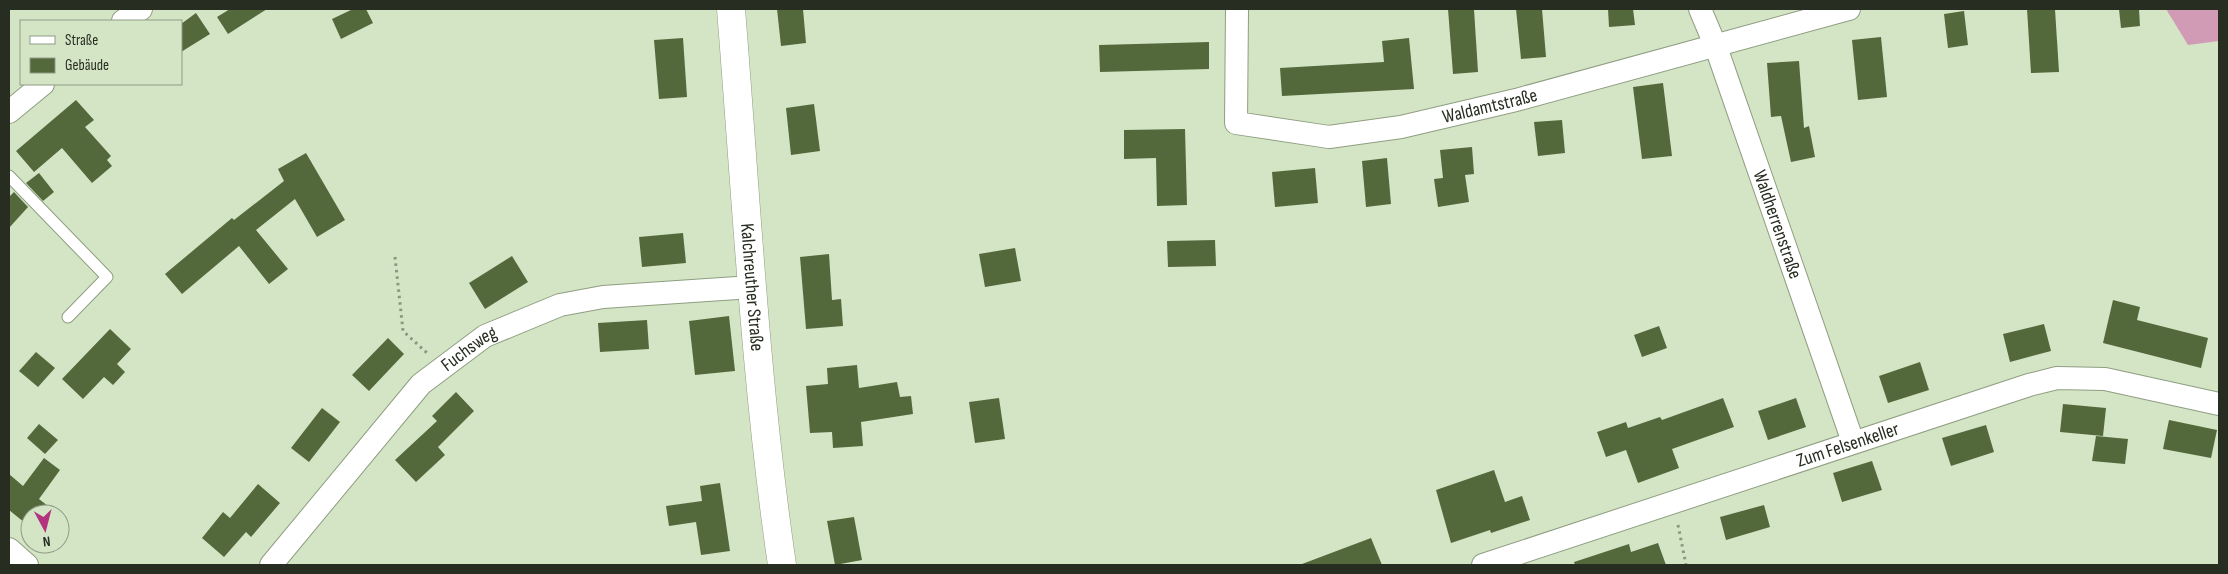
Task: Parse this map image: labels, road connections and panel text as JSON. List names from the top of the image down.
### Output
{
  "streets": {
    "street": [
      "Waldamtstraße",
      "Waldherrenstraße",
      "Kalchreuther Straße",
      "Fuchsweg",
      "Zum Felsenkeller"
    ]
  },
  "crossings": [
    ["Waldamtstraße", "Waldherrenstraße"],
    ["Waldherrenstraße", "Zum Felsenkeller"],
    ["Kalchreuther Straße", "Fuchsweg"]
  ],
  "legend": ["Straße", "Gebäude"],
  "north": "bottom"
}
